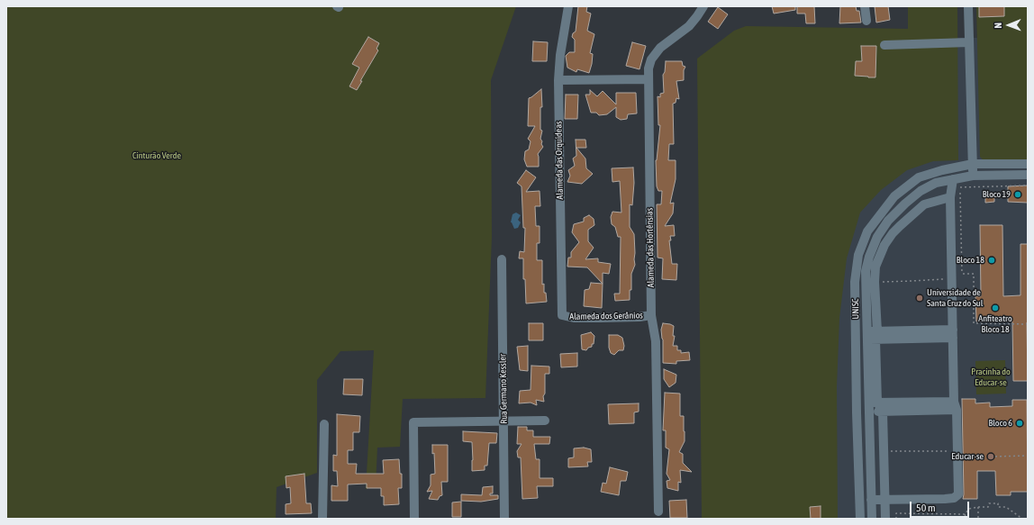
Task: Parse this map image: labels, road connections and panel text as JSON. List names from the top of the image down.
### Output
{
  "streets": {
    "street": [
      "Alameda das Orquídeas",
      "Alameda das Hortênsias",
      "UNISC",
      "Alameda dos Gerânios",
      "Rua Germano Kessler"
    ]
  },
  "crossings": [
    ["Alameda das Orquídeas", "Alameda dos Gerânios"],
    ["Alameda das Hortênsias", "Alameda dos Gerânios"]
  ],
  "parks": ["Cinturão Verde", "Pracinha do Educar-se"],
  "places": [
    "Bloco 19",
    "Bloco 18",
    "Universidade de Santa Cruz do Sul",
    "Anfiteatro Bloco 18",
    "Bloco 6",
    "Educar-se"
  ],
  "scale_bar": "50 m",
  "north": "left"
}
